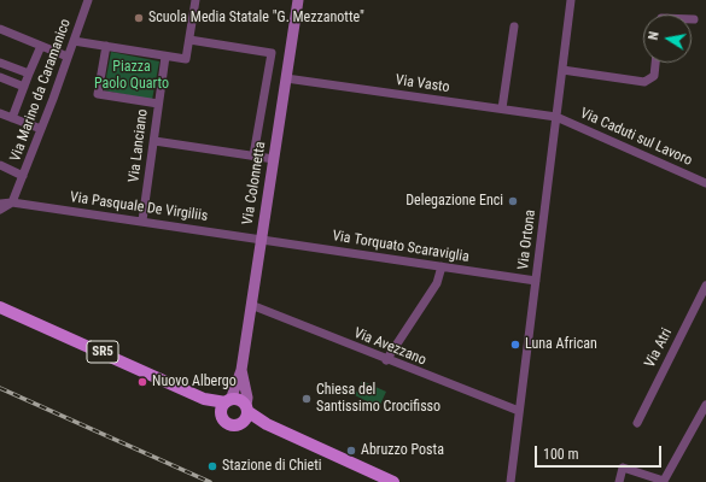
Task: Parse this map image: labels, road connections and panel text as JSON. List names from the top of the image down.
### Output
{
  "streets": {
    "main road": ["Via Colonnetta", "SR5"],
    "street": [
      "Via Vasto",
      "Via Marino da Caramanico",
      "Via Caduti sul Lavoro",
      "Via Lanciano",
      "Via Pasquale De Virgiliis",
      "Via Ortona",
      "Via Torquato Scaraviglia",
      "Via Avezzano",
      "Via Atri"
    ]
  },
  "crossings": [
    ["Via Vasto", "Via Caduti sul Lavoro"],
    ["Via Vasto", "Via Colonnetta"],
    ["Via Vasto", "Via Ortona"],
    ["Via Marino da Caramanico", "Via Pasquale De Virgiliis"],
    ["Via Caduti sul Lavoro", "Via Ortona"],
    ["Via Lanciano", "Via Pasquale De Virgiliis"],
    ["Via Colonnetta", "Via Pasquale De Virgiliis"],
    ["Via Colonnetta", "Via Torquato Scaraviglia"],
    ["Via Colonnetta", "Via Avezzano"],
    ["Via Pasquale De Virgiliis", "Via Torquato Scaraviglia"],
    ["Via Ortona", "Via Torquato Scaraviglia"],
    ["Via Ortona", "Via Avezzano"]
  ],
  "parks": ["Piazza Paolo Quarto"],
  "places": [
    "Scuola Media Statale \"G. Mezzanotte\"",
    "Delegazione Enci",
    "Luna African",
    "Nuovo Albergo",
    "Chiesa del Santissimo Crocifisso",
    "Abruzzo Posta",
    "Stazione di Chieti"
  ],
  "scale_bar": "100 m",
  "north": "left"
}
